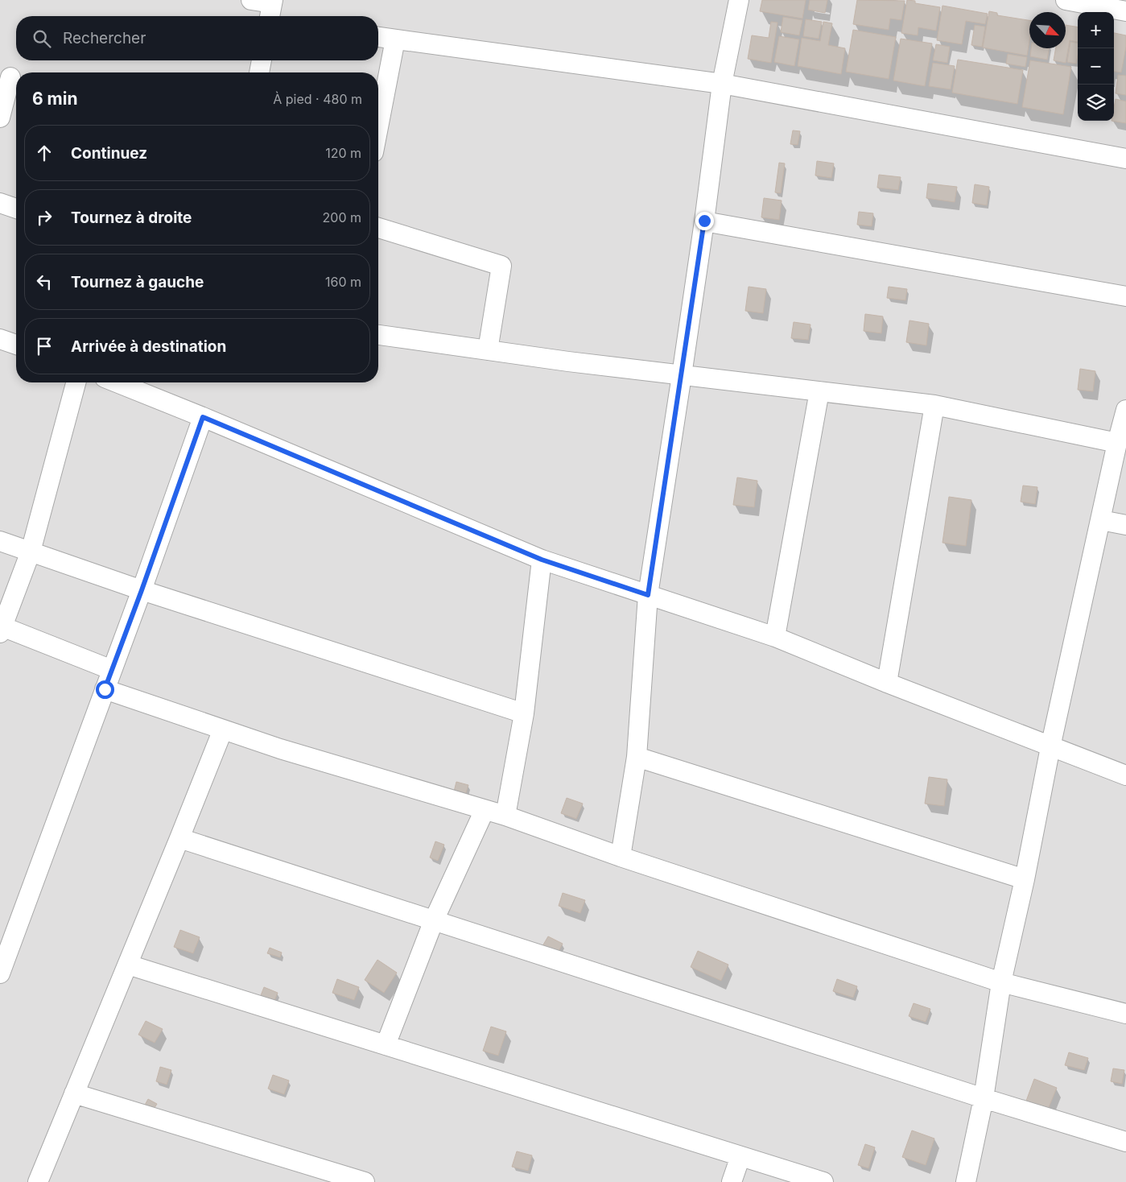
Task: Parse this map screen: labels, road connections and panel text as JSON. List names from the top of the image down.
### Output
{
  "north": "bottom right",
  "page": {
    "map_buttons": ["+", "−"],
    "search": "Rechercher",
    "heading": ["6 min", "À pied · 480 m"],
    "list": [
      ["Continuez", "120 m"],
      ["Tournez à droite", "200 m"],
      ["Tournez à gauche", "160 m"],
      "Arrivée à destination"
    ]
  }
}
